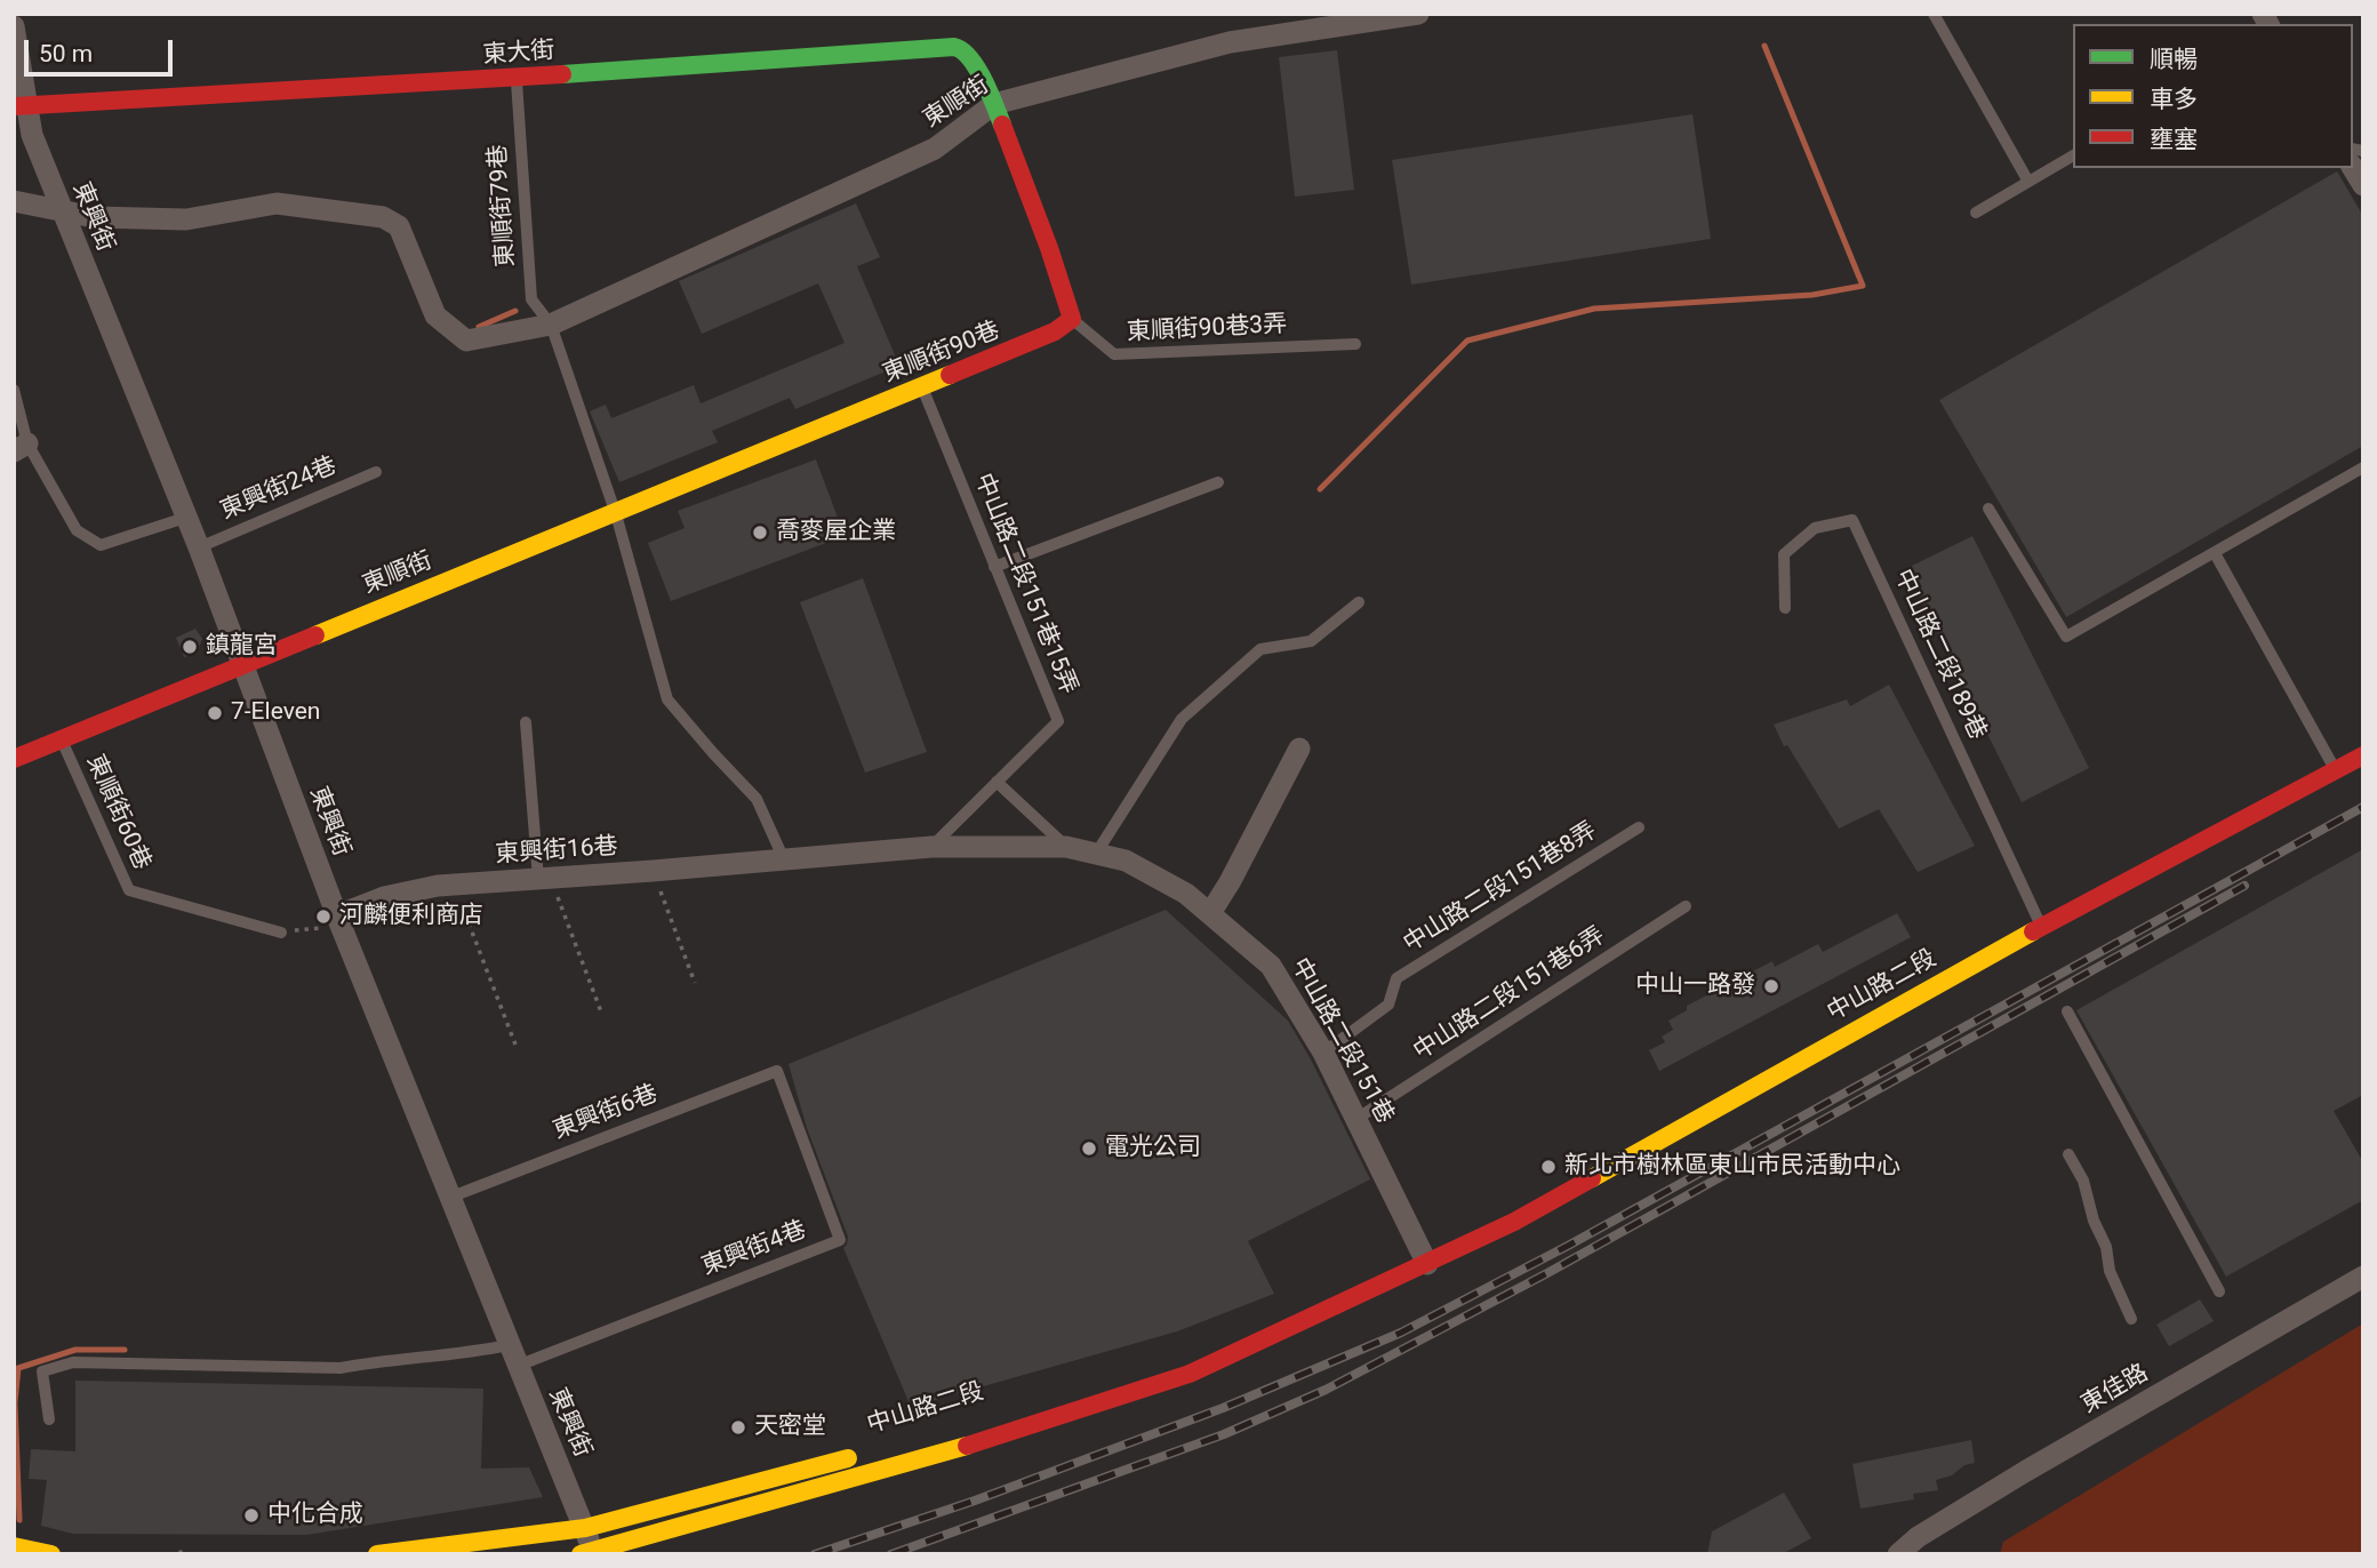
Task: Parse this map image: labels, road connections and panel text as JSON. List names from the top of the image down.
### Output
{
  "streets": {
    "main road": [
      "東大街",
      "東順街",
      "東順街90巷",
      "中山路二段"
    ],
    "street": [
      "東興街",
      "東興街16巷",
      "中山路二段151巷",
      "東佳路"
    ],
    "lane": [
      "東順街79巷",
      "東順街90巷3弄",
      "東興街24巷",
      "中山路二段151巷15弄",
      "中山路二段189巷",
      "東順街60巷",
      "中山路二段151巷8弄",
      "中山路二段151巷6弄",
      "東興街6巷",
      "東興街4巷"
    ]
  },
  "crossings": [
    ["東大街", "東順街"],
    ["東大街", "東順街79巷"],
    ["東大街", "東興街"],
    ["東順街", "東順街79巷"],
    ["東順街", "東興街"],
    ["東順街", "東順街90巷"],
    ["東順街", "東順街60巷"],
    ["東興街", "東興街24巷"],
    ["東興街", "東興街16巷"],
    ["東興街", "中山路二段"],
    ["東興街", "東興街6巷"],
    ["東興街", "東興街4巷"],
    ["東順街90巷3弄", "東順街90巷"],
    ["東順街90巷", "中山路二段151巷15弄"],
    ["中山路二段151巷15弄", "東興街16巷"],
    ["中山路二段151巷15弄", "中山路二段151巷"],
    ["中山路二段189巷", "中山路二段"],
    ["東興街16巷", "中山路二段151巷"],
    ["中山路二段151巷8弄", "中山路二段151巷"],
    ["中山路二段", "中山路二段151巷"],
    ["中山路二段151巷6弄", "中山路二段151巷"],
    ["東興街6巷", "東興街4巷"]
  ],
  "places": [
    "喬麥屋企業",
    "鎮龍宮",
    "7-Eleven",
    "河麟便利商店",
    "中山一路發",
    "電光公司",
    "新北市樹林區東山市民活動中心",
    "天密堂",
    "中化合成"
  ],
  "legend": ["順暢", "車多", "壅塞"],
  "scale_bar": "50 m"
}
